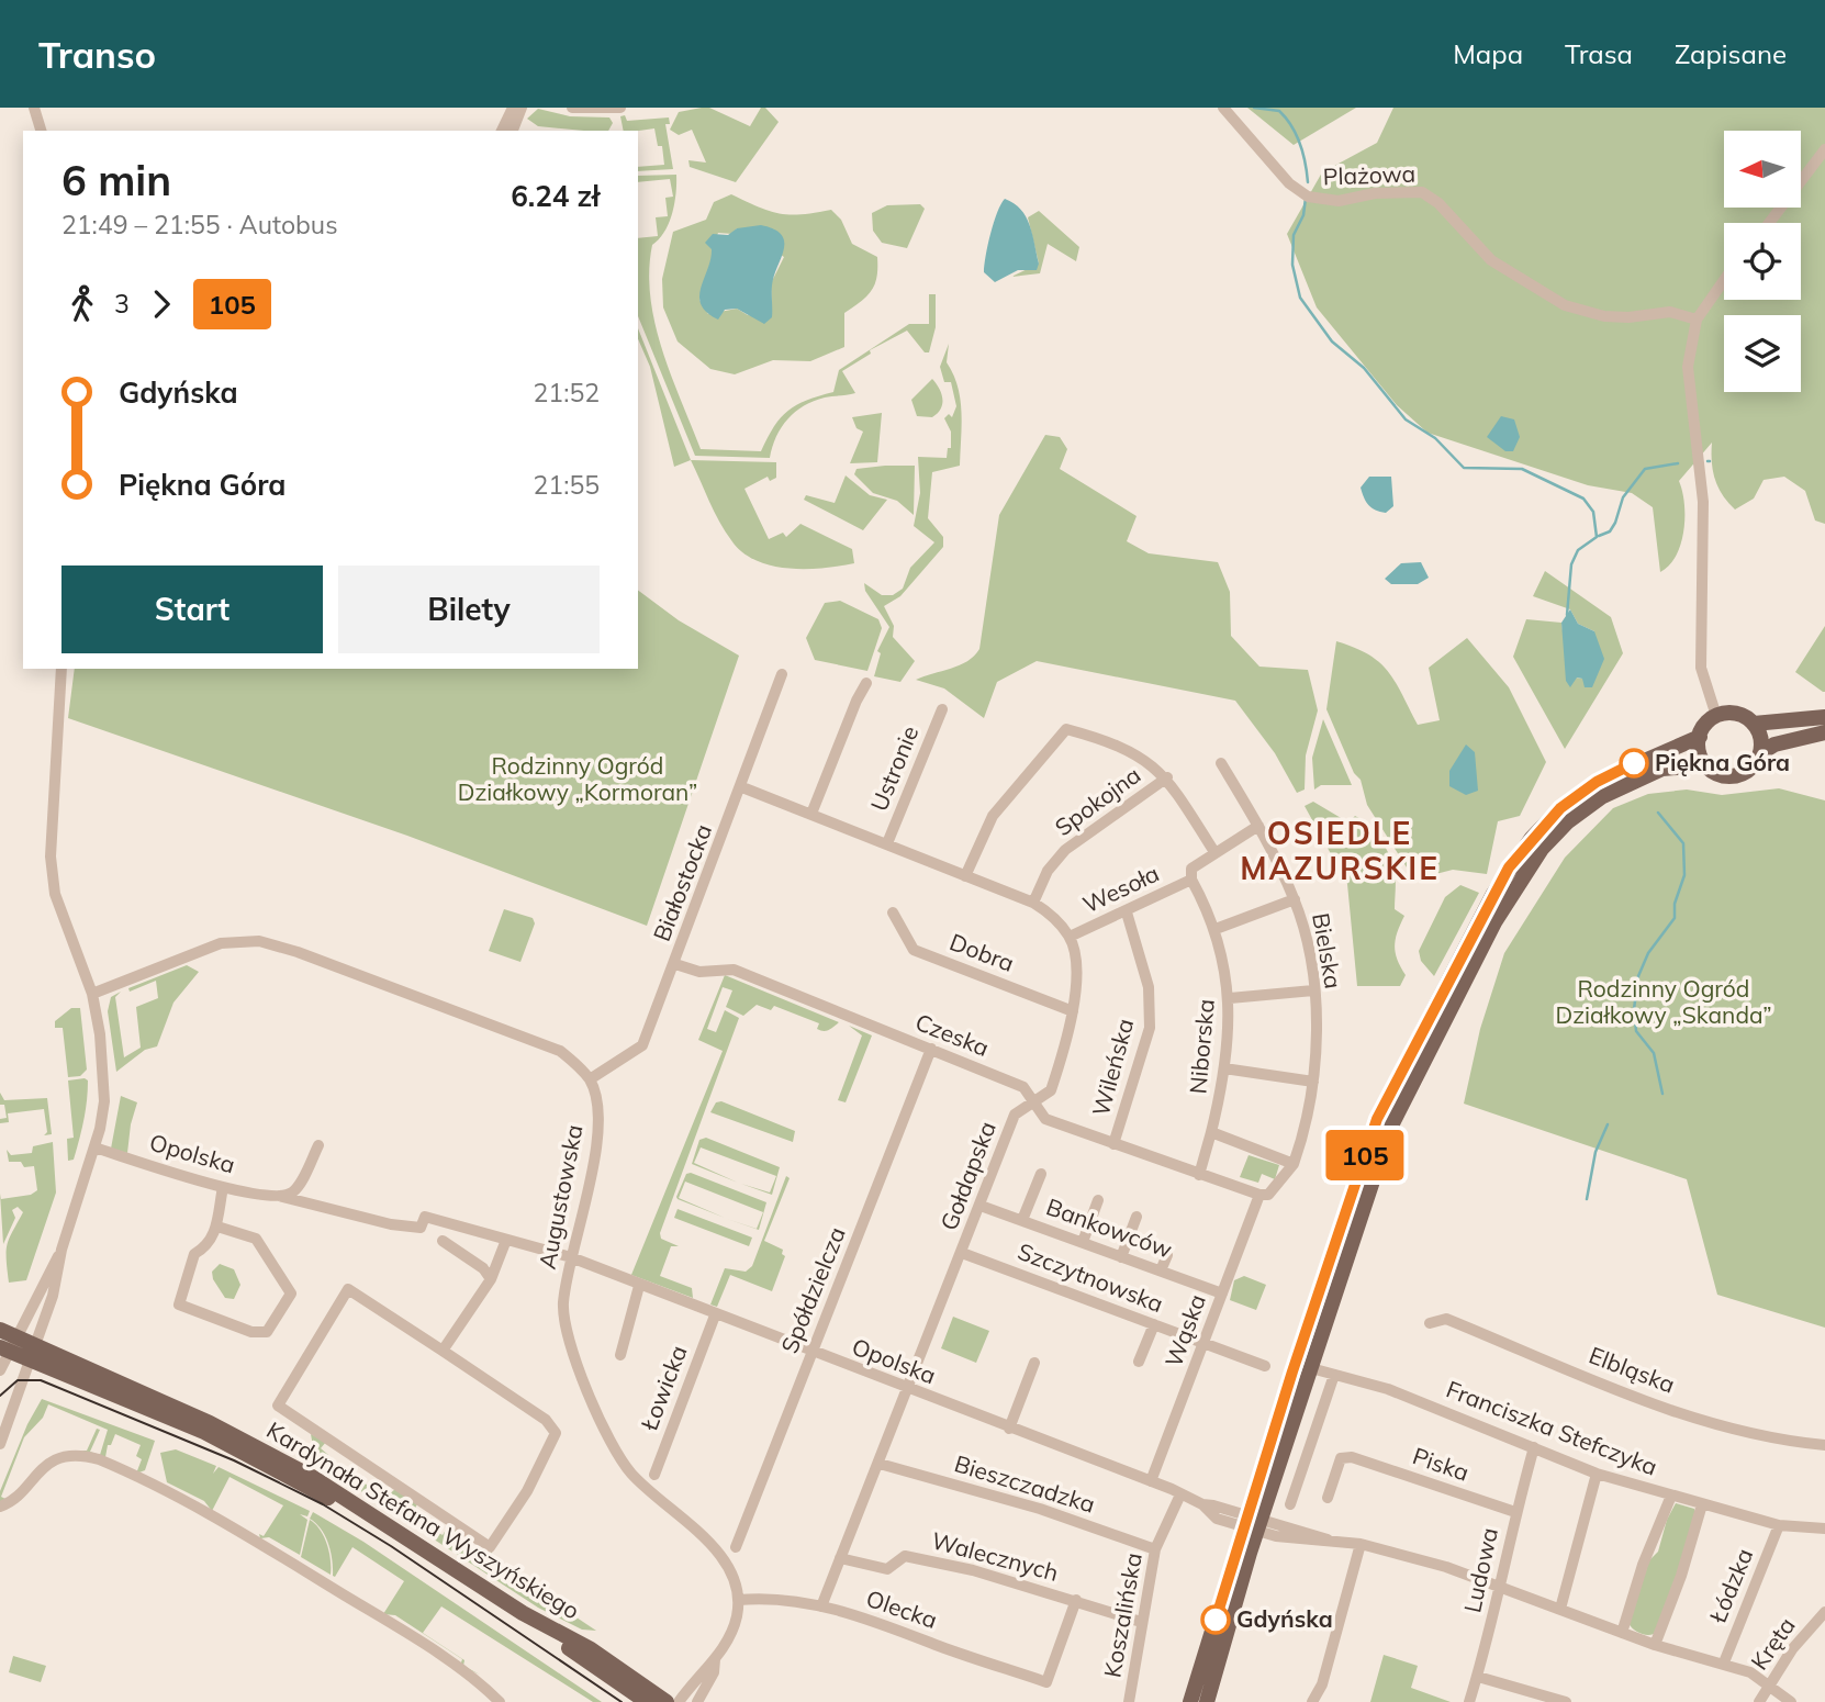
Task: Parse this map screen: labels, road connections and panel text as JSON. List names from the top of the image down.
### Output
{
  "streets": {
    "main road": ["Kardynała Stefana Wyszyńskiego"],
    "street": [
      "Plażowa",
      "Ustronie",
      "Spokojna",
      "Białostocka",
      "Wesoła",
      "Bielska",
      "Dobra",
      "Czeska",
      "Niborska",
      "Wileńska",
      "Opolska",
      "Gołdapska",
      "Augustowska",
      "Bankowców",
      "Szczytnowska",
      "Spółdzielcza",
      "Wąska",
      "Elbląska",
      "Łowicka",
      "Franciszka Stefczyka",
      "Piska",
      "Bieszczadzka",
      "Walecznych",
      "Ludowa",
      "Łódzka",
      "Olecka",
      "Koszalińska",
      "Kręta"
    ]
  },
  "crossings": [
    ["Białostocka", "Czeska"],
    ["Białostocka", "Augustowska"],
    ["Wesoła", "Bielska"],
    ["Wesoła", "Niborska"],
    ["Wesoła", "Wileńska"],
    ["Wesoła", "Gołdapska"],
    ["Dobra", "Gołdapska"],
    ["Czeska", "Niborska"],
    ["Czeska", "Wileńska"],
    ["Czeska", "Gołdapska"],
    ["Czeska", "Spółdzielcza"],
    ["Czeska", "Wąska"],
    ["Opolska", "Gołdapska"],
    ["Opolska", "Augustowska"],
    ["Opolska", "Spółdzielcza"],
    ["Opolska", "Wąska"],
    ["Opolska", "Łowicka"],
    ["Opolska", "Koszalińska"],
    ["Gołdapska", "Bankowców"],
    ["Gołdapska", "Szczytnowska"],
    ["Gołdapska", "Bieszczadzka"],
    ["Gołdapska", "Walecznych"],
    ["Gołdapska", "Olecka"],
    ["Augustowska", "Olecka"],
    ["Bankowców", "Wąska"],
    ["Szczytnowska", "Wąska"],
    ["Franciszka Stefczyka", "Ludowa"],
    ["Franciszka Stefczyka", "Łódzka"],
    ["Piska", "Ludowa"],
    ["Bieszczadzka", "Koszalińska"],
    ["Walecznych", "Olecka"],
    ["Walecznych", "Koszalińska"]
  ],
  "districts": ["OSIEDLE MAZURSKIE"],
  "parks": ["Rodzinny Ogród Działkowy „Kormoran”", "Rodzinny Ogród Działkowy „Skanda”"],
  "places": ["Piękna Góra", "Gdyńska"],
  "lines": ["bus line 105"],
  "north": "left",
  "page": {
    "header": "Transo",
    "nav": ["Mapa", "Trasa", "Zapisane"],
    "on_map": "105",
    "heading": ["6 min", "21:49 – 21:55 · Autobus", "6.24 zł"],
    "legs": ["3", "105"],
    "list": [
      {
        "name": "Gdyńska",
        "value": "21:52"
      },
      {
        "name": "Piękna Góra",
        "value": "21:55"
      }
    ],
    "buttons": ["Start", "Bilety"]
  }
}
